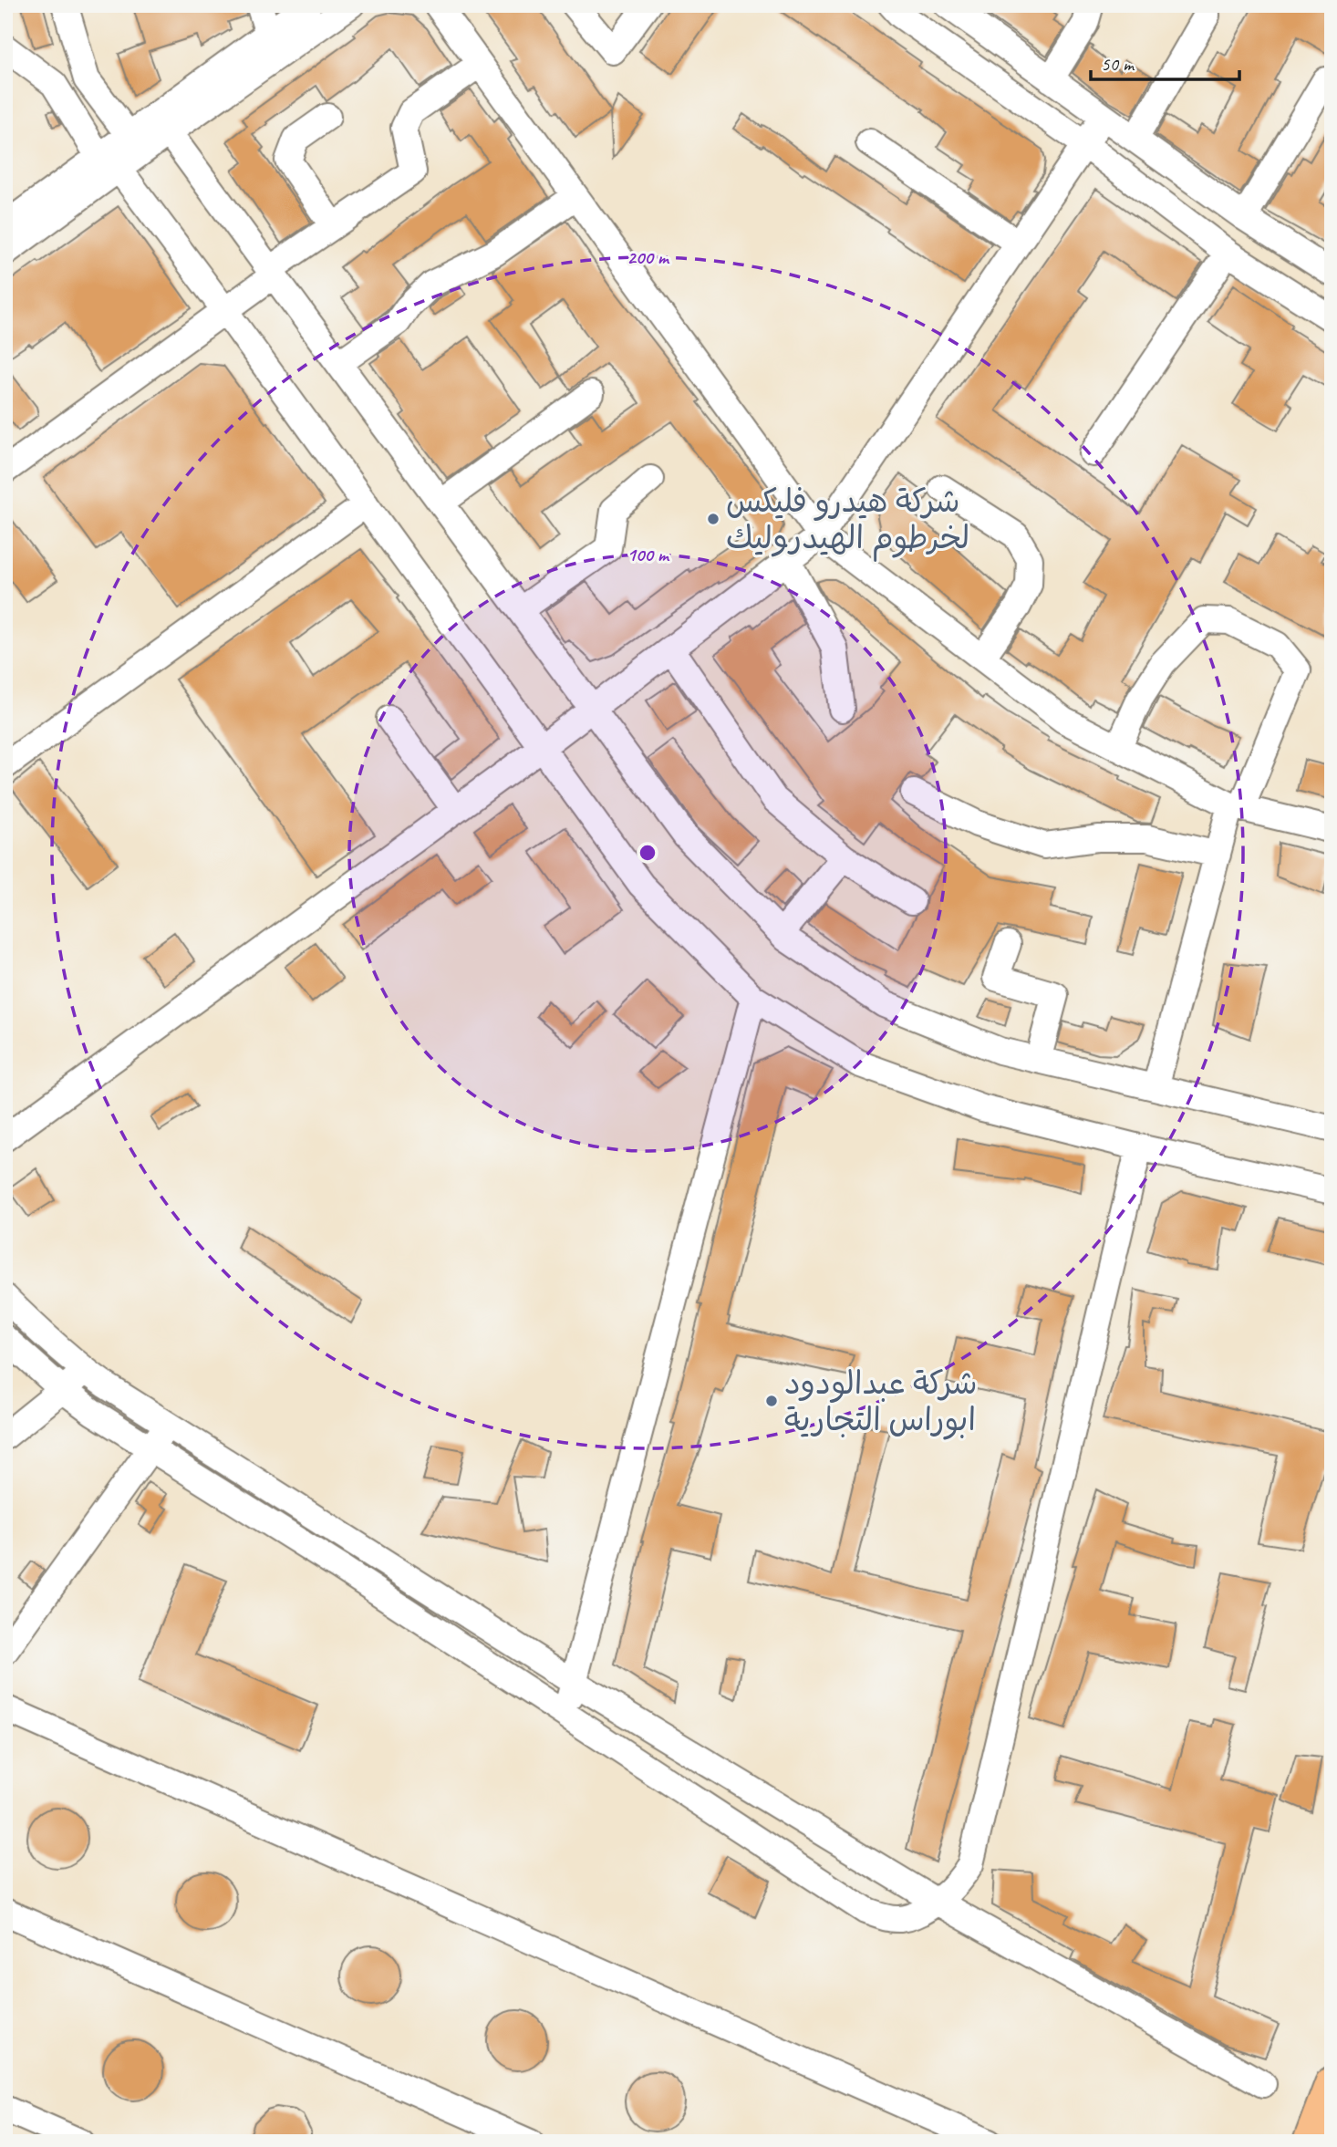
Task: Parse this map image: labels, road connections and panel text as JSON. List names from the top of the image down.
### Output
{
  "places": ["شركة هيدرو فليكس لخرطوم الهيدروليك", "شركة عبدالودود ابوراس التجارية"],
  "scale_bar": "50 m",
  "rings": ["200 m", "100 m"]
}
